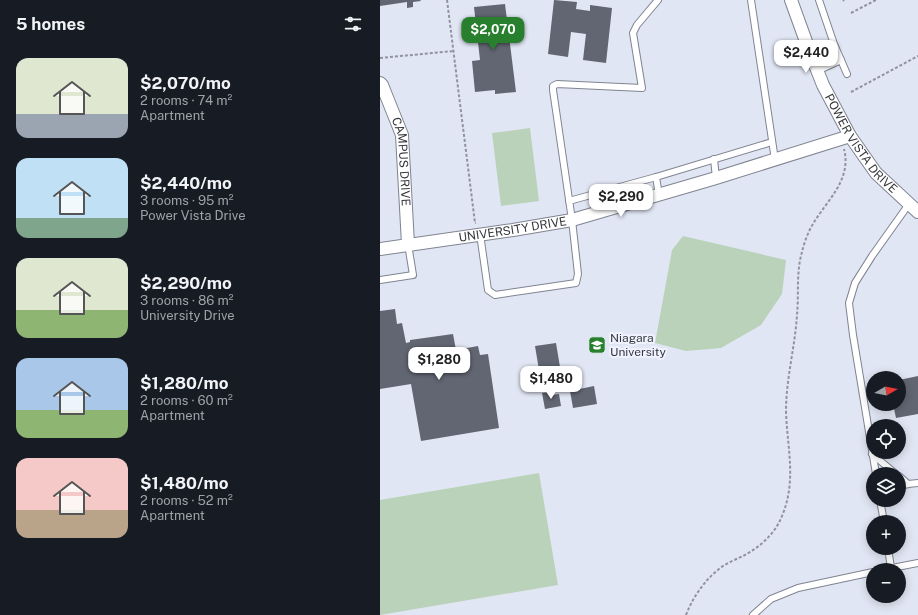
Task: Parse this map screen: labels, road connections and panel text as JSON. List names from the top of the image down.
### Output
{
  "streets": {
    "street": ["POWER VISTA DRIVE", "CAMPUS DRIVE", "UNIVERSITY DRIVE"]
  },
  "crossings": [
    ["POWER VISTA DRIVE", "UNIVERSITY DRIVE"],
    ["CAMPUS DRIVE", "UNIVERSITY DRIVE"]
  ],
  "places": {
    "school or university": ["Niagara University"]
  },
  "north": "right",
  "page": {
    "heading": "5 homes",
    "price": [
      "$2,070",
      "$2,440",
      "$2,290",
      "$1,280",
      "$1,480"
    ],
    "list": [
      {
        "name": "$2,070/mo",
        "note": "2 rooms · 74 m² · Apartment"
      },
      {
        "name": "$2,440/mo",
        "note": "3 rooms · 95 m² · Power Vista Drive"
      },
      {
        "name": "$2,290/mo",
        "note": "3 rooms · 86 m² · University Drive"
      },
      {
        "name": "$1,280/mo",
        "note": "2 rooms · 60 m² · Apartment"
      },
      {
        "name": "$1,480/mo",
        "note": "2 rooms · 52 m² · Apartment"
      }
    ],
    "map_buttons": ["+", "−"]
  }
}
